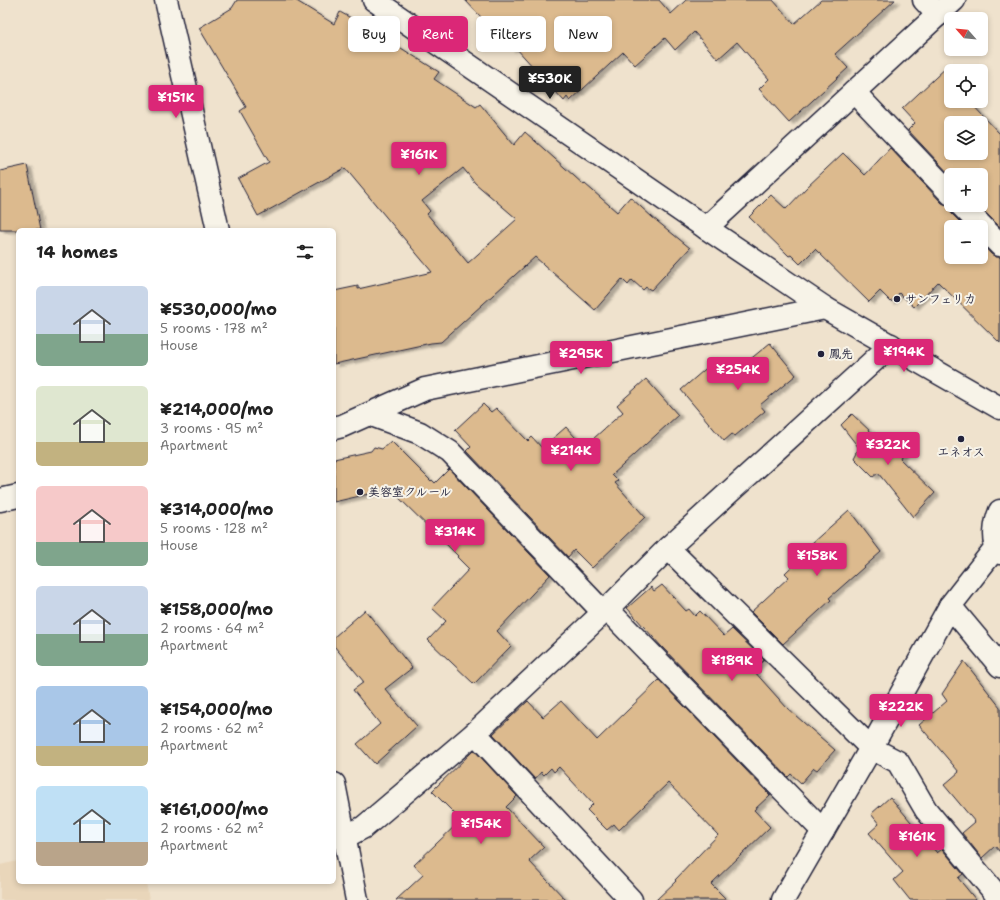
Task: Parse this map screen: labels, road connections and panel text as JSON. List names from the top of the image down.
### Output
{
  "places": [
    "サンフェリカ",
    "鳳先",
    "エネオス",
    "美容室クルール"
  ],
  "north": "top left",
  "page": {
    "map_buttons": ["+", "−"],
    "chip": [
      "Buy",
      "Rent",
      "Filters",
      "New"
    ],
    "price": [
      "¥530K",
      "¥151K",
      "¥161K",
      "¥194K",
      "¥295K",
      "¥254K",
      "¥322K",
      "¥214K",
      "¥314K",
      "¥158K",
      "¥189K",
      "¥222K",
      "¥154K",
      "¥161K"
    ],
    "heading": "14 homes",
    "list": [
      {
        "name": "¥530,000/mo",
        "note": "5 rooms · 178 m² · House"
      },
      {
        "name": "¥214,000/mo",
        "note": "3 rooms · 95 m² · Apartment"
      },
      {
        "name": "¥314,000/mo",
        "note": "5 rooms · 128 m² · House"
      },
      {
        "name": "¥158,000/mo",
        "note": "2 rooms · 64 m² · Apartment"
      },
      {
        "name": "¥154,000/mo",
        "note": "2 rooms · 62 m² · Apartment"
      },
      {
        "name": "¥161,000/mo",
        "note": "2 rooms · 62 m² · Apartment"
      }
    ]
  }
}
